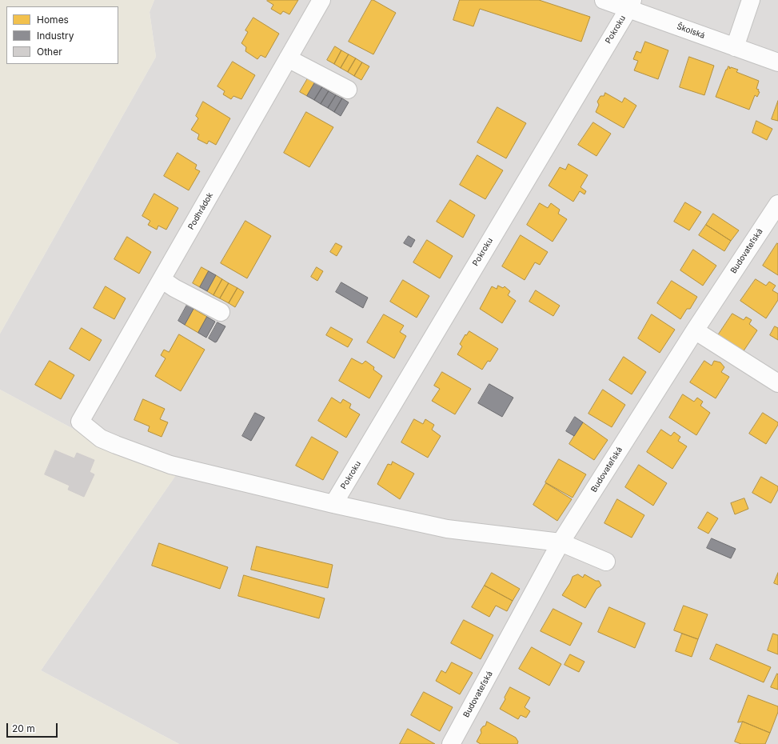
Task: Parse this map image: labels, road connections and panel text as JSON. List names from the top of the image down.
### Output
{
  "streets": {
    "street": [
      "Pokroku",
      "Školská",
      "Podhrádok",
      "Budovateľská"
    ]
  },
  "crossings": [
    ["Pokroku", "Školská"],
    ["Pokroku", "Podhrádok"]
  ],
  "legend": ["Homes", "Industry", "Other"],
  "scale_bar": "20 m"
}
